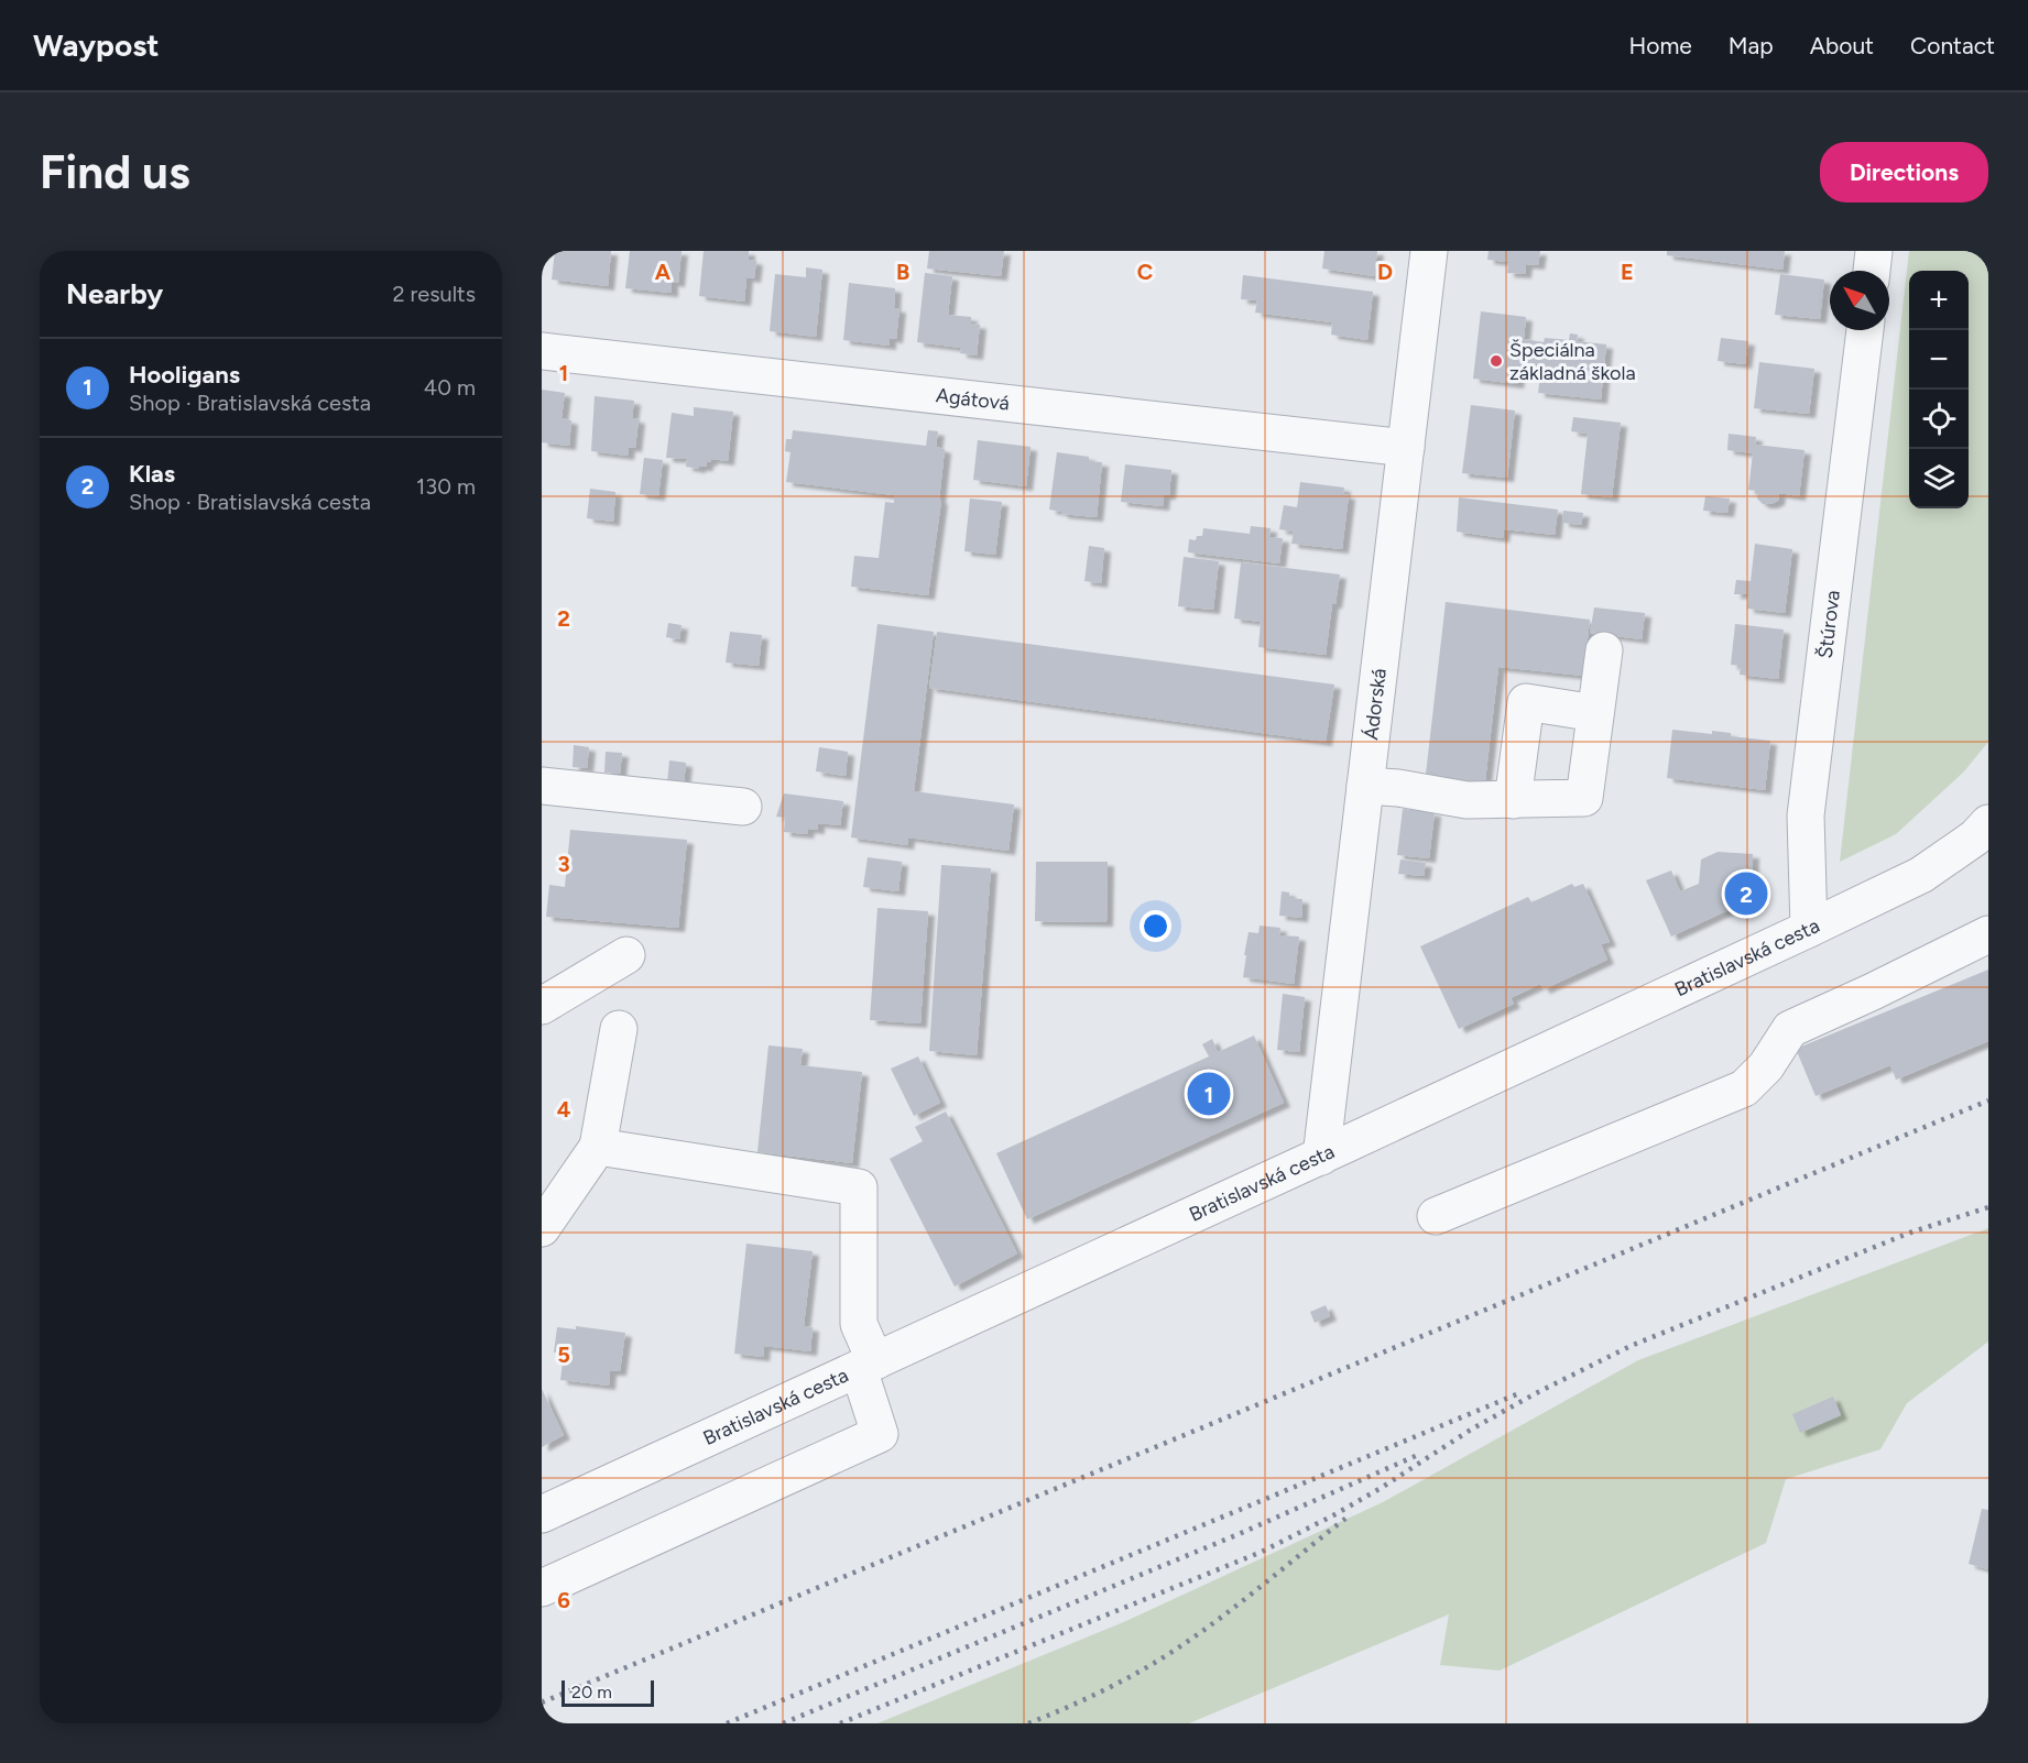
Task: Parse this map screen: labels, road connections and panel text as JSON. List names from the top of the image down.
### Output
{
  "streets": {
    "street": [
      "Agátová",
      "Štúrova",
      "Ádorská",
      "Bratislavská cesta"
    ]
  },
  "crossings": [
    ["Agátová", "Ádorská"],
    ["Štúrova", "Bratislavská cesta"],
    ["Ádorská", "Bratislavská cesta"]
  ],
  "places": ["Špeciálna základná škola"],
  "scale_bar": "20 m",
  "north": "top left",
  "page": {
    "header": "Waypost",
    "nav": [
      "Home",
      "Map",
      "About",
      "Contact"
    ],
    "buttons": "Directions",
    "title": "Find us",
    "heading": ["Nearby", "2 results"],
    "map_buttons": ["+", "−"],
    "list": [
      {
        "mark": "1",
        "name": "Hooligans",
        "note": "Shop · Bratislavská cesta",
        "value": "40 m"
      },
      {
        "mark": "2",
        "name": "Klas",
        "note": "Shop · Bratislavská cesta",
        "value": "130 m"
      }
    ],
    "pins": ["2", "1"],
    "scale": "20 m"
  },
  "grid": {
    "columns": [
      "A",
      "B",
      "C",
      "D",
      "E"
    ],
    "rows": [
      "1",
      "2",
      "3",
      "4",
      "5",
      "6"
    ]
  }
}
